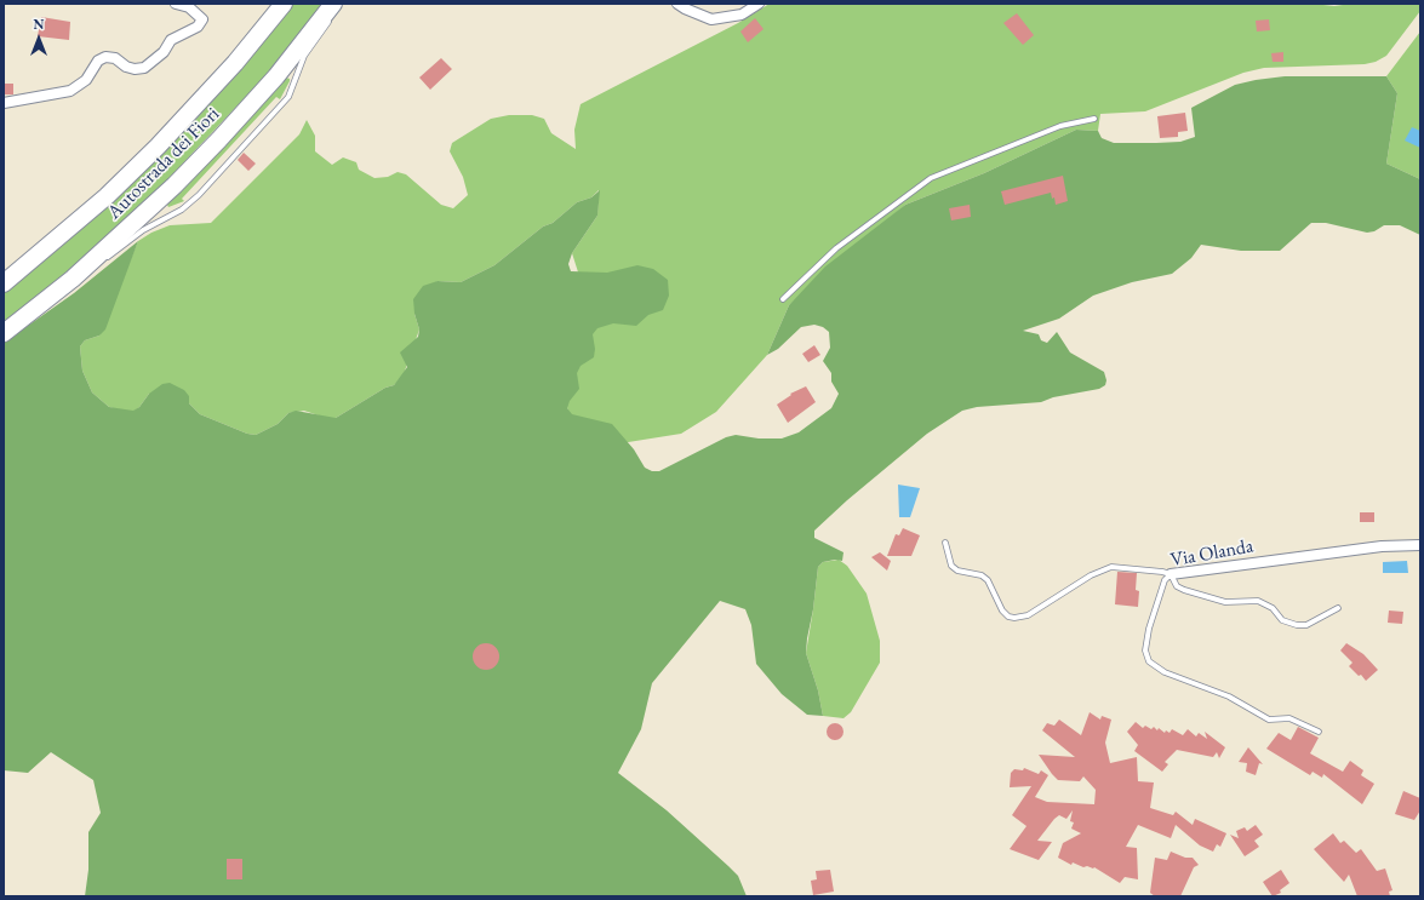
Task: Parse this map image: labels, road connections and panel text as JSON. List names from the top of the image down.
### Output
{
  "streets": {
    "highway": ["Autostrada dei Fiori"],
    "street": ["Via Olanda"]
  },
  "north": "top"
}
